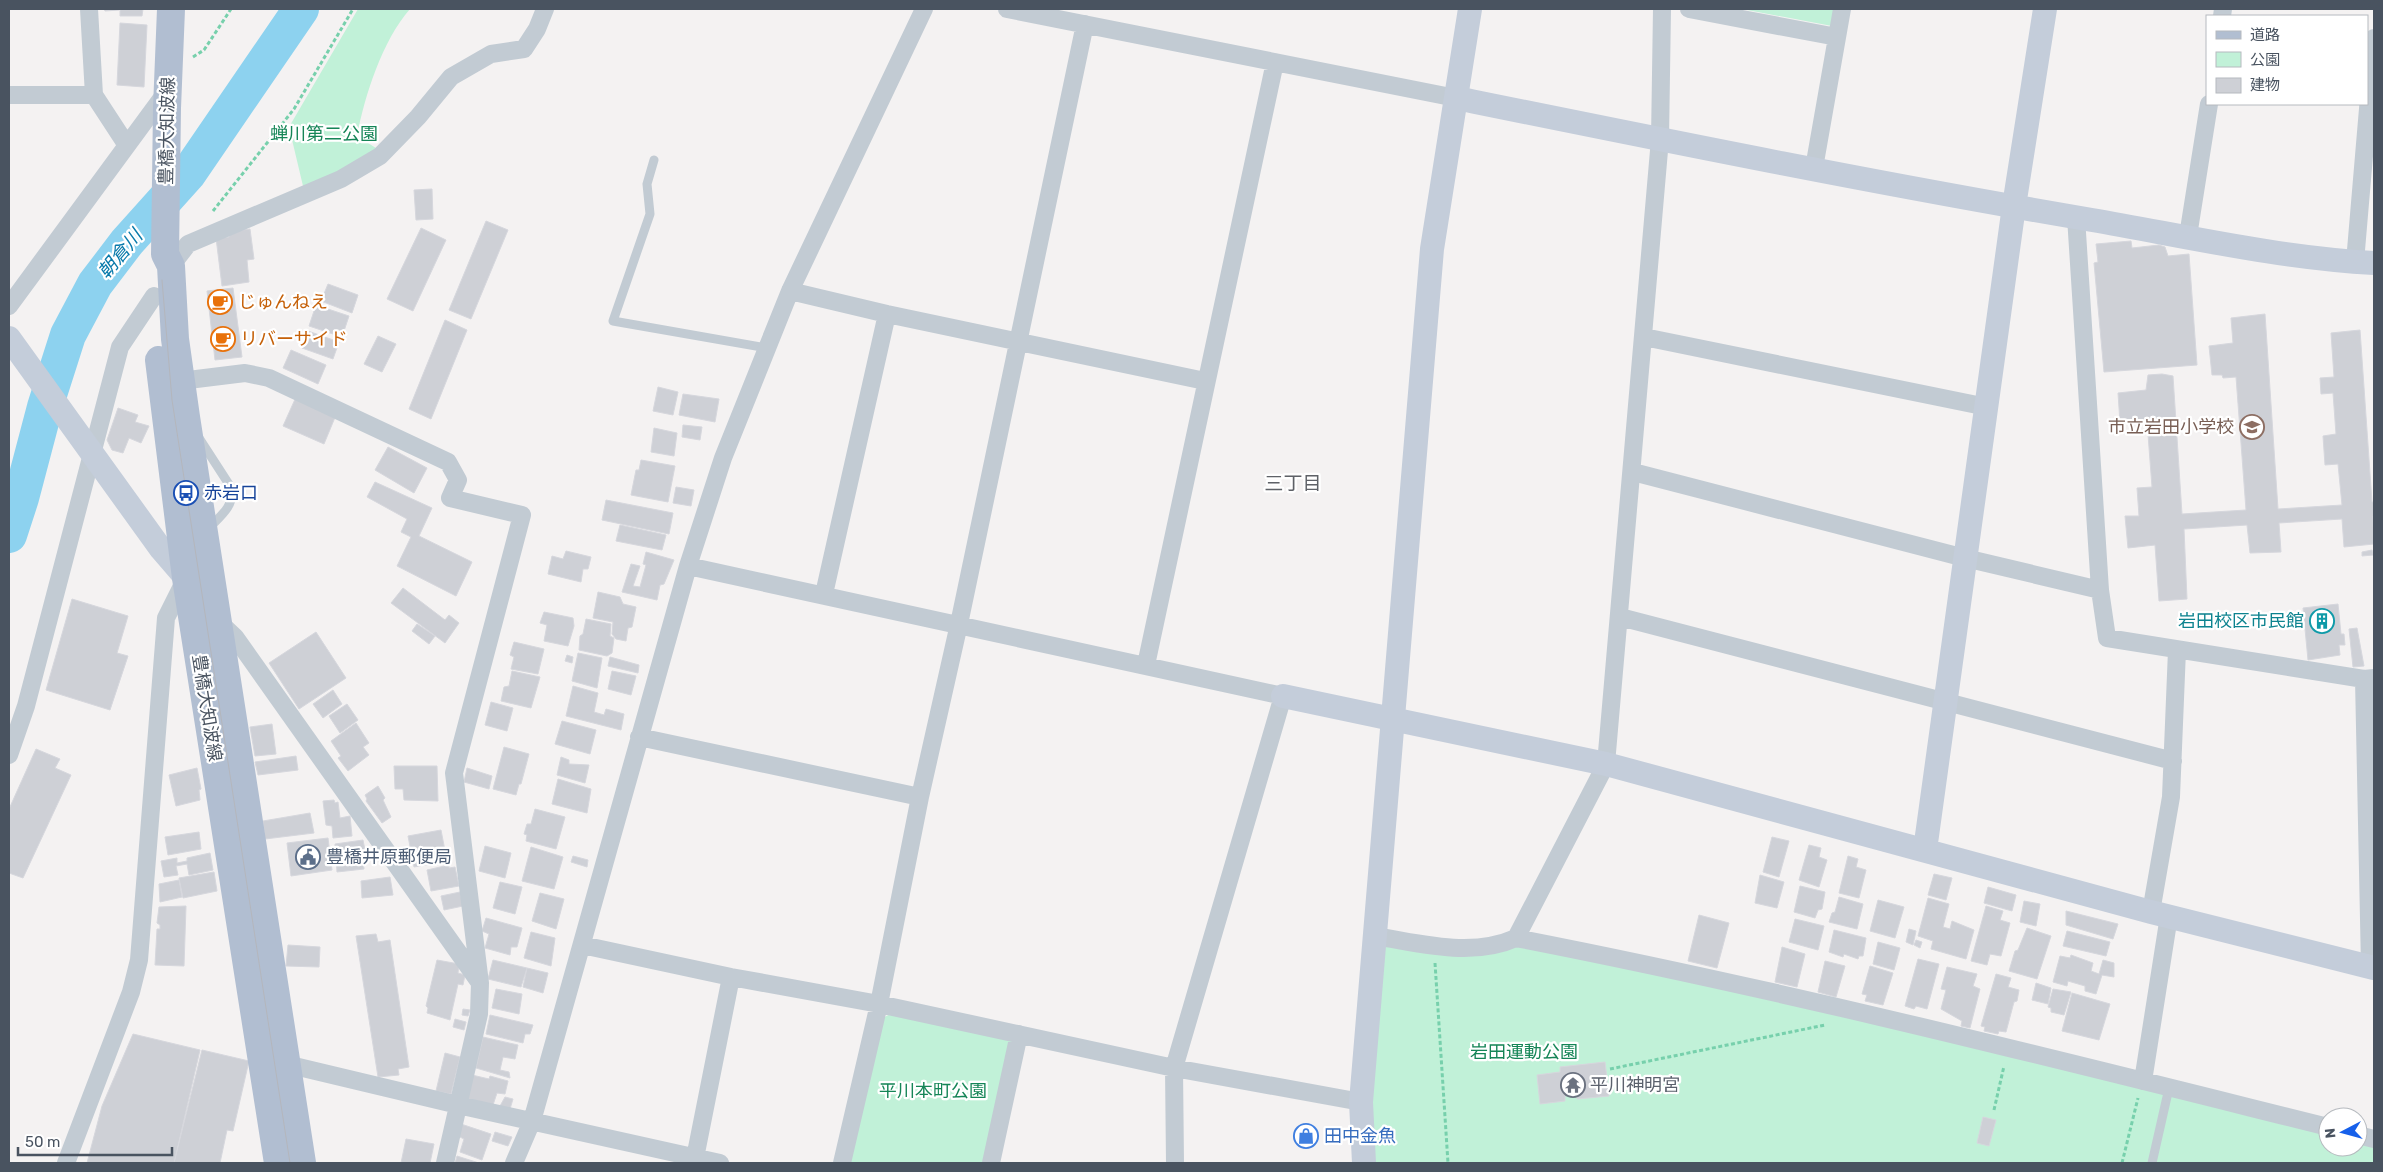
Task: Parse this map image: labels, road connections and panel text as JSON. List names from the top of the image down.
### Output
{
  "streets": {
    "main road": ["豊橋大知波線"]
  },
  "districts": ["三丁目"],
  "water": ["朝倉川"],
  "parks": ["蝉川第二公園", "岩田運動公園", "平川本町公園"],
  "places": {
    "cafe": ["じゅんねえ", "リバーサイド"],
    "school or university": ["市立岩田小学校"],
    "bus stop": ["赤岩口"],
    "building": ["岩田校区市民館"],
    "public building": ["豊橋井原郵便局"],
    "temple": ["平川神明宮"],
    "shop": ["田中金魚"]
  },
  "legend": ["道路", "公園", "建物"],
  "scale_bar": "50 m",
  "north": "left"
}
